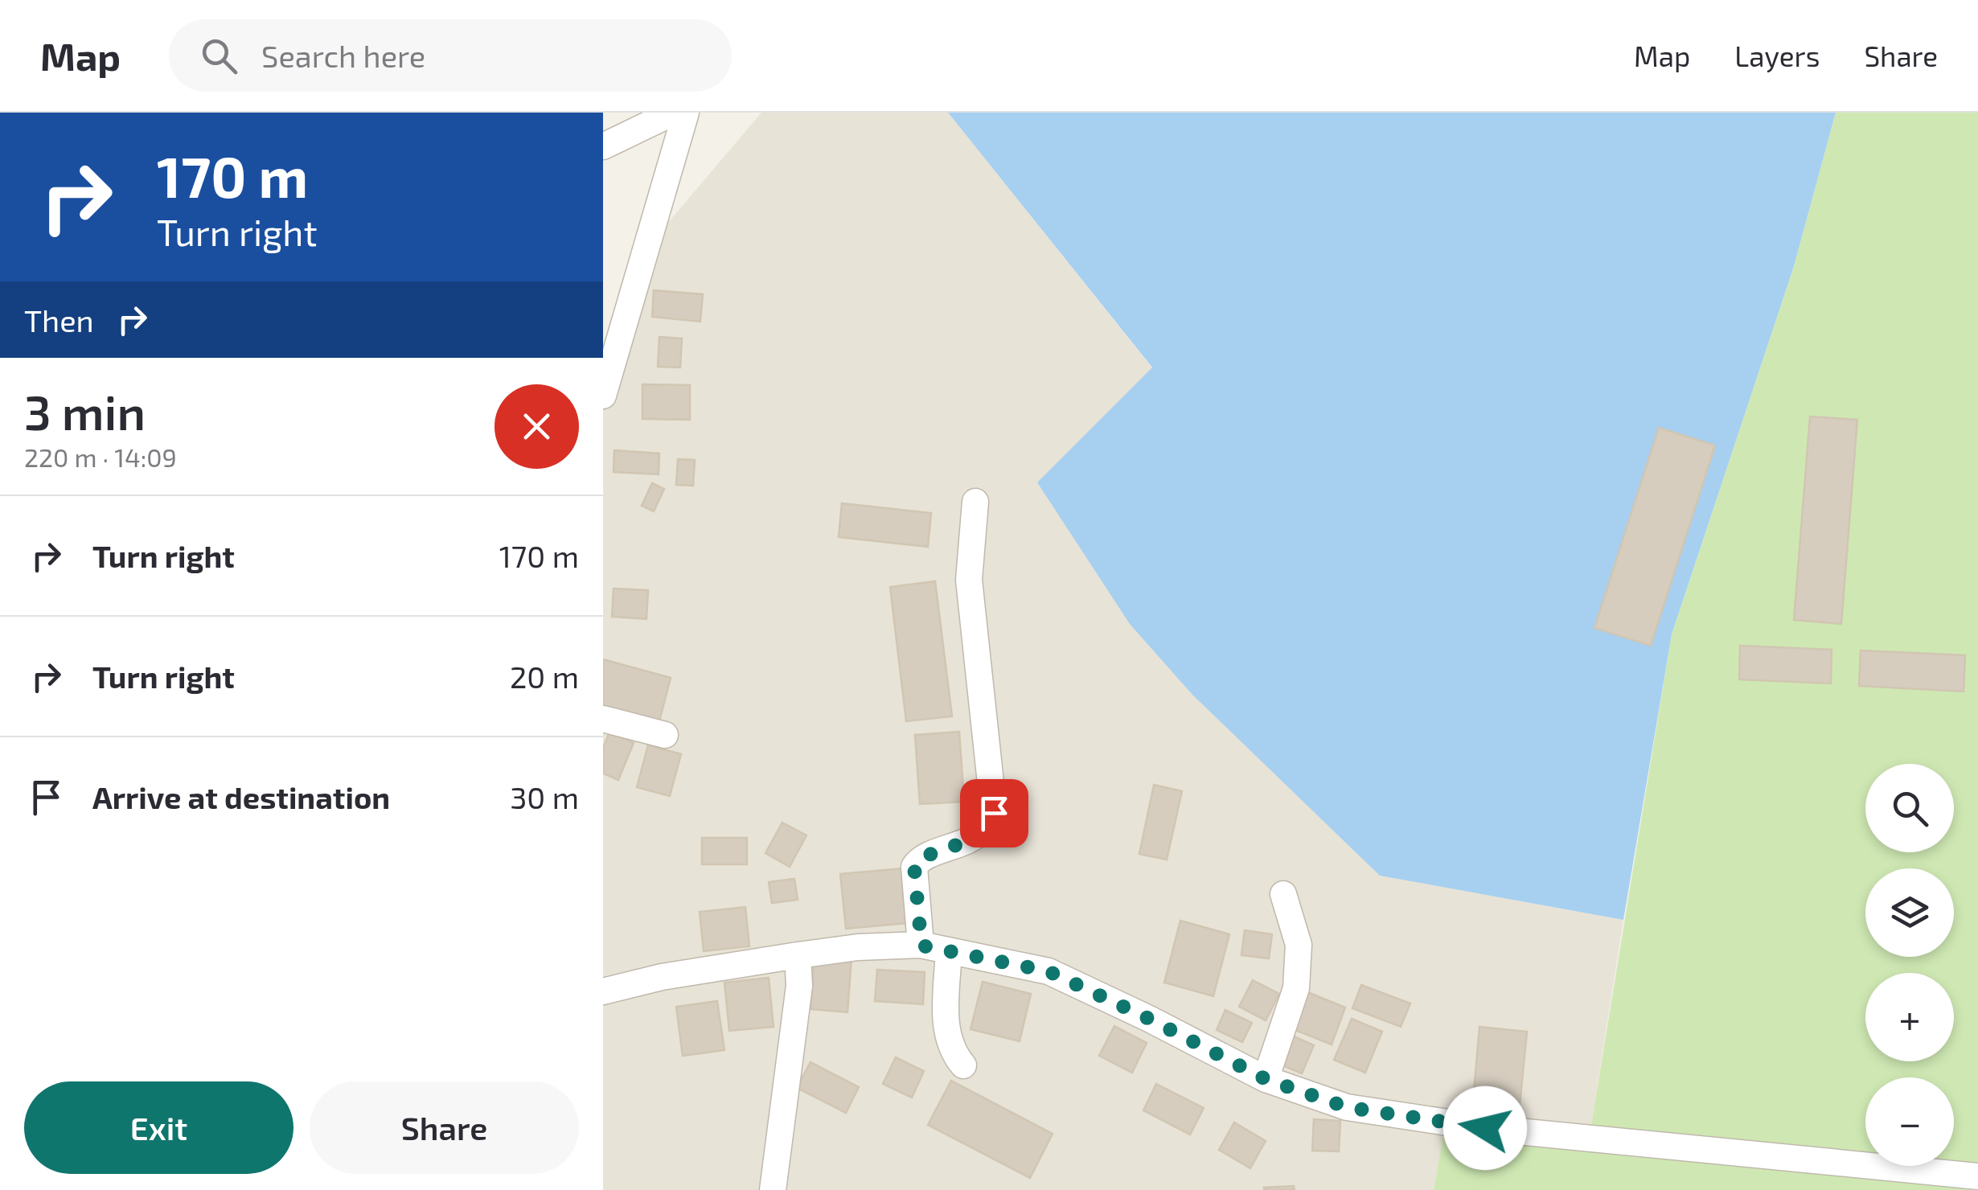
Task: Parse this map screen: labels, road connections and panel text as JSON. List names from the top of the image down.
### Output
{
  "page": {
    "header": "Map",
    "search": "Search here",
    "nav": ["Map", "Layers", "Share"],
    "turn": ["170 m", "Turn right"],
    "then": "Then",
    "heading": ["3 min", "220 m · 14:09"],
    "list": [
      {
        "name": "Turn right",
        "value": "170 m"
      },
      {
        "name": "Turn right",
        "value": "20 m"
      },
      {
        "name": "Arrive at destination",
        "value": "30 m"
      }
    ],
    "map_buttons": ["+", "−"],
    "buttons": ["Exit", "Share"]
  }
}
